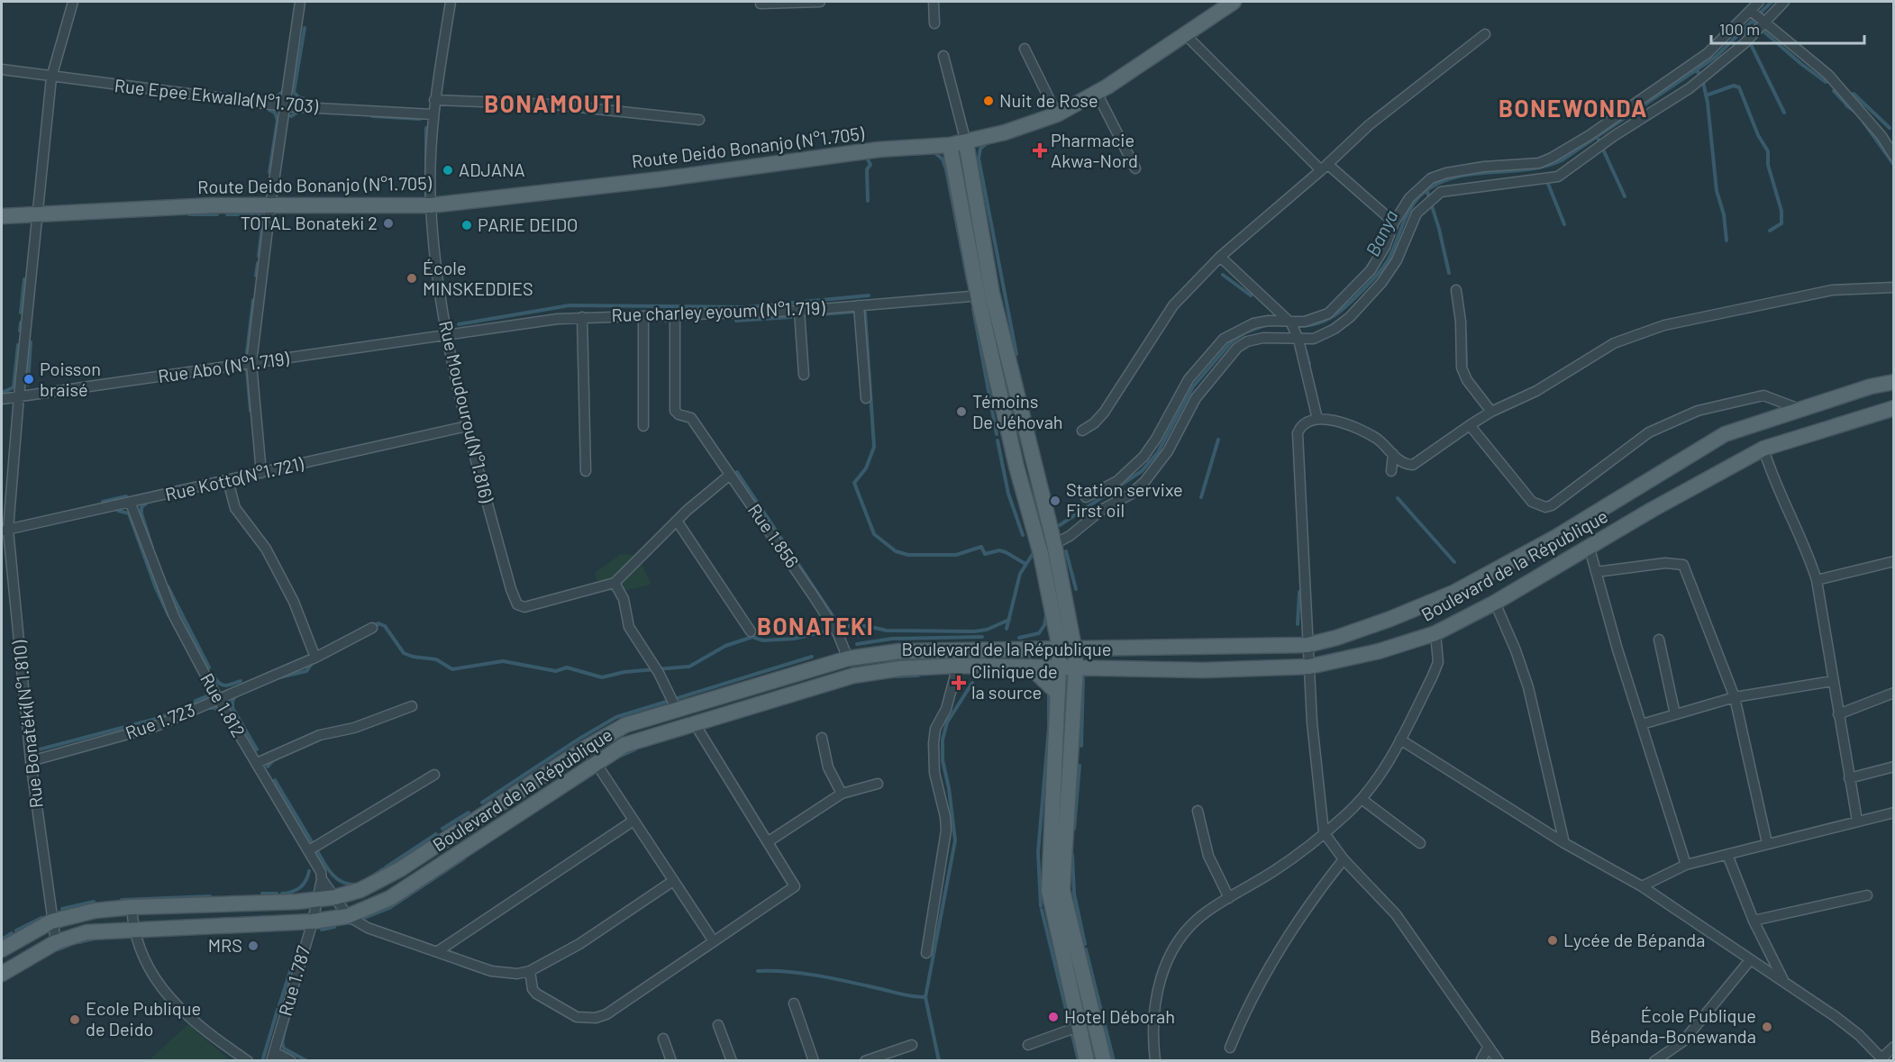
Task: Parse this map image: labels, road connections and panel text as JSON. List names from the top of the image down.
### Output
{
  "streets": {
    "main road": ["Route Deido Bonanjo (N°1.705)", "Boulevard de la République"],
    "street": [
      "Rue Epee Ekwalla(N°1.703)",
      "Rue charley eyoum (N°1.719)",
      "Rue Abo (N°1.719)",
      "Rue Moudourou(N°1.816)",
      "Rue Kotto(N°1.721)",
      "Rue 1.856",
      "Rue 1.812",
      "Rue 1.723",
      "Rue Bonatéki(N°1.810)",
      "Rue 1.787"
    ]
  },
  "crossings": [
    ["Rue Epee Ekwalla(N°1.703)", "Rue Moudourou(N°1.816)"],
    ["Rue Epee Ekwalla(N°1.703)", "Rue Bonatéki(N°1.810)"],
    ["Route Deido Bonanjo (N°1.705)", "Rue Moudourou(N°1.816)"],
    ["Route Deido Bonanjo (N°1.705)", "Rue Bonatéki(N°1.810)"],
    ["Rue charley eyoum (N°1.719)", "Rue Abo (N°1.719)"],
    ["Rue charley eyoum (N°1.719)", "Rue Moudourou(N°1.816)"],
    ["Rue charley eyoum (N°1.719)", "Rue 1.856"],
    ["Rue Abo (N°1.719)", "Rue Moudourou(N°1.816)"],
    ["Rue Abo (N°1.719)", "Rue Bonatéki(N°1.810)"],
    ["Rue Moudourou(N°1.816)", "Rue Kotto(N°1.721)"],
    ["Rue Kotto(N°1.721)", "Rue 1.812"],
    ["Rue Kotto(N°1.721)", "Rue Bonatéki(N°1.810)"],
    ["Rue 1.856", "Boulevard de la République"],
    ["Boulevard de la République", "Rue 1.812"],
    ["Boulevard de la République", "Rue Bonatéki(N°1.810)"],
    ["Boulevard de la République", "Rue 1.787"],
    ["Rue 1.812", "Rue 1.723"],
    ["Rue 1.723", "Rue Bonatéki(N°1.810)"]
  ],
  "districts": ["BONAMOUTI", "BONEWONDA", "BONATEKI"],
  "water": ["Banya"],
  "places": {
    "other": [
      "Nuit de Rose",
      "ADJANA",
      "TOTAL Bonateki 2",
      "PARIE DEIDO",
      "École MINSKEDDIES",
      "Poisson braisé",
      "Témoins De Jéhovah",
      "Station servixe First oil",
      "Lycée de Bépanda",
      "MRS",
      "Hotel Déborah",
      "Ecole Publique de Deido",
      "École Publique Bépanda-Bonewanda"
    ],
    "health": ["Pharmacie Akwa-Nord", "Clinique de la source"]
  },
  "scale_bar": "100 m"
}
